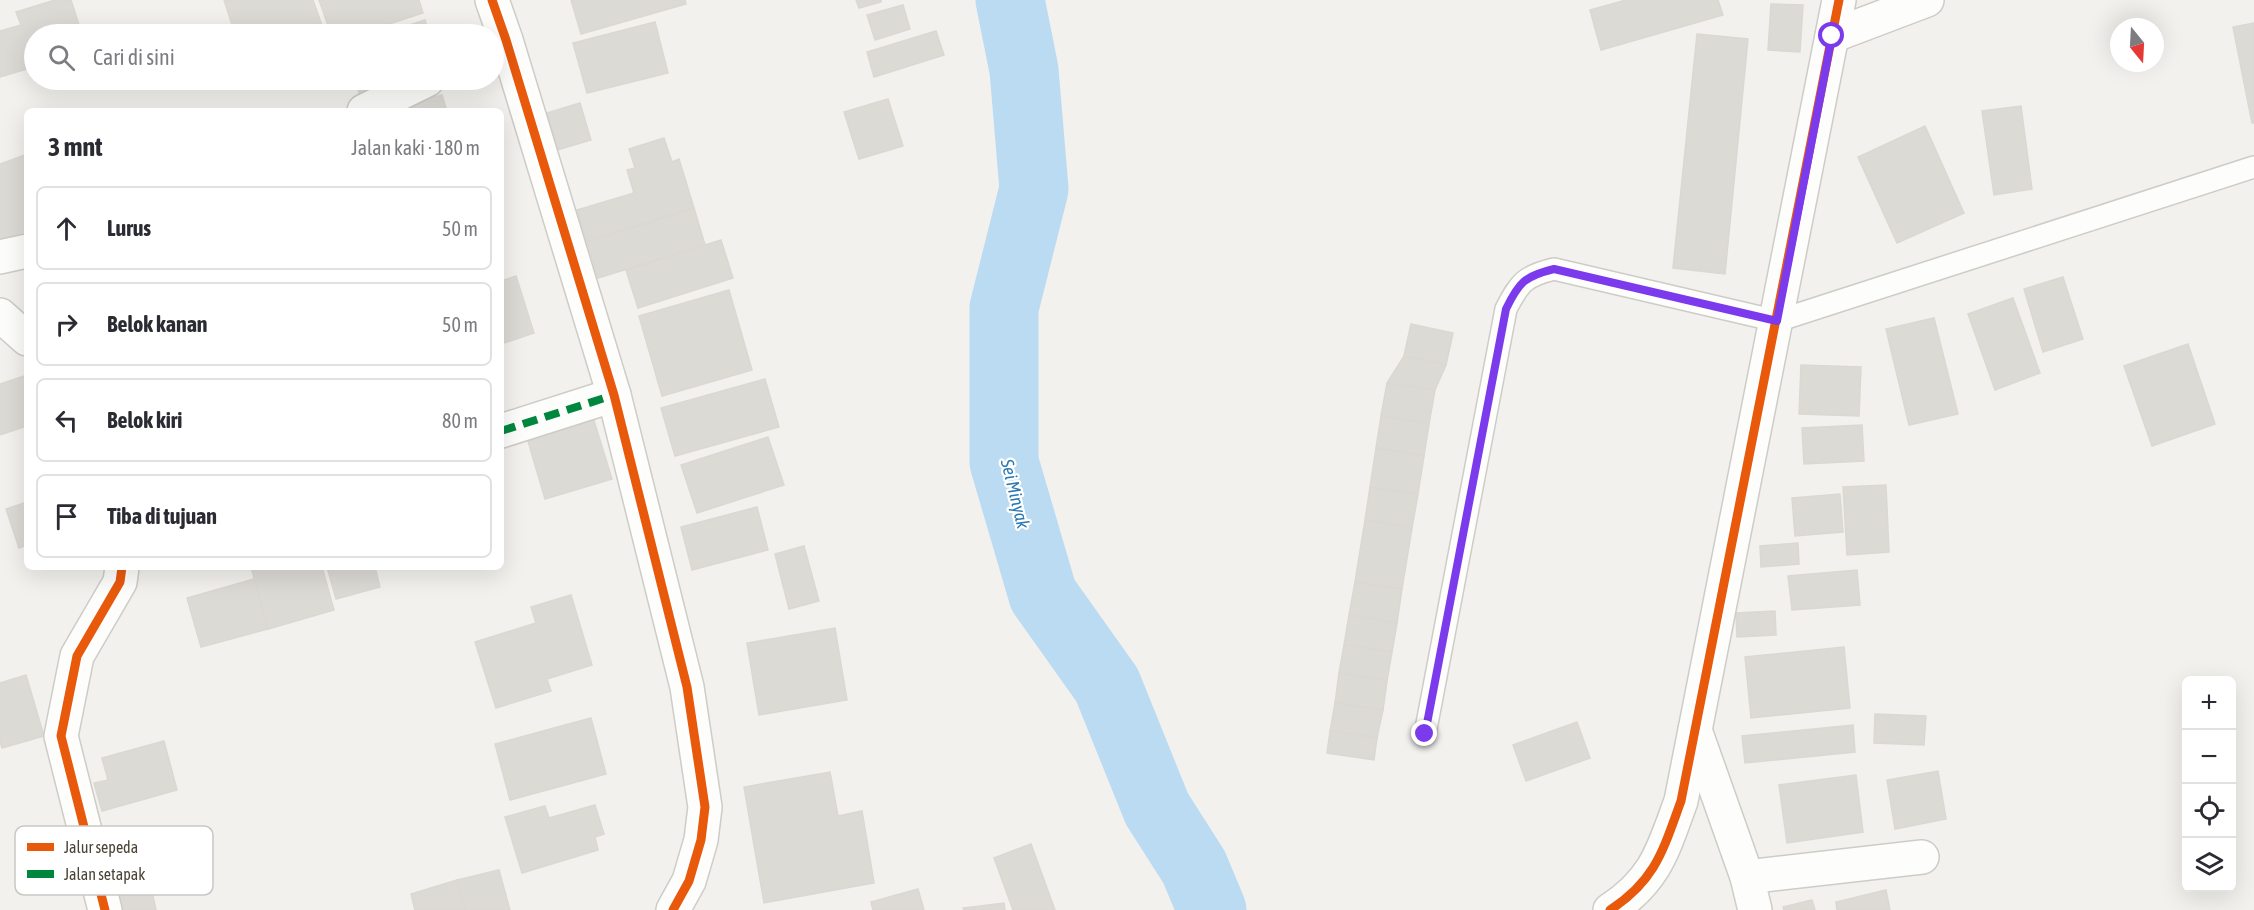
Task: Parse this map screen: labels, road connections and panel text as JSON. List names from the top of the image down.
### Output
{
  "water": ["Sei Minyak"],
  "legend": ["Jalur sepeda", "Jalan setapak"],
  "north": "bottom",
  "page": {
    "search": "Cari di sini",
    "heading": ["3 mnt", "Jalan kaki · 180 m"],
    "list": [
      ["Lurus", "50 m"],
      ["Belok kanan", "50 m"],
      ["Belok kiri", "80 m"],
      "Tiba di tujuan"
    ],
    "map_buttons": ["+", "−"]
  }
}
